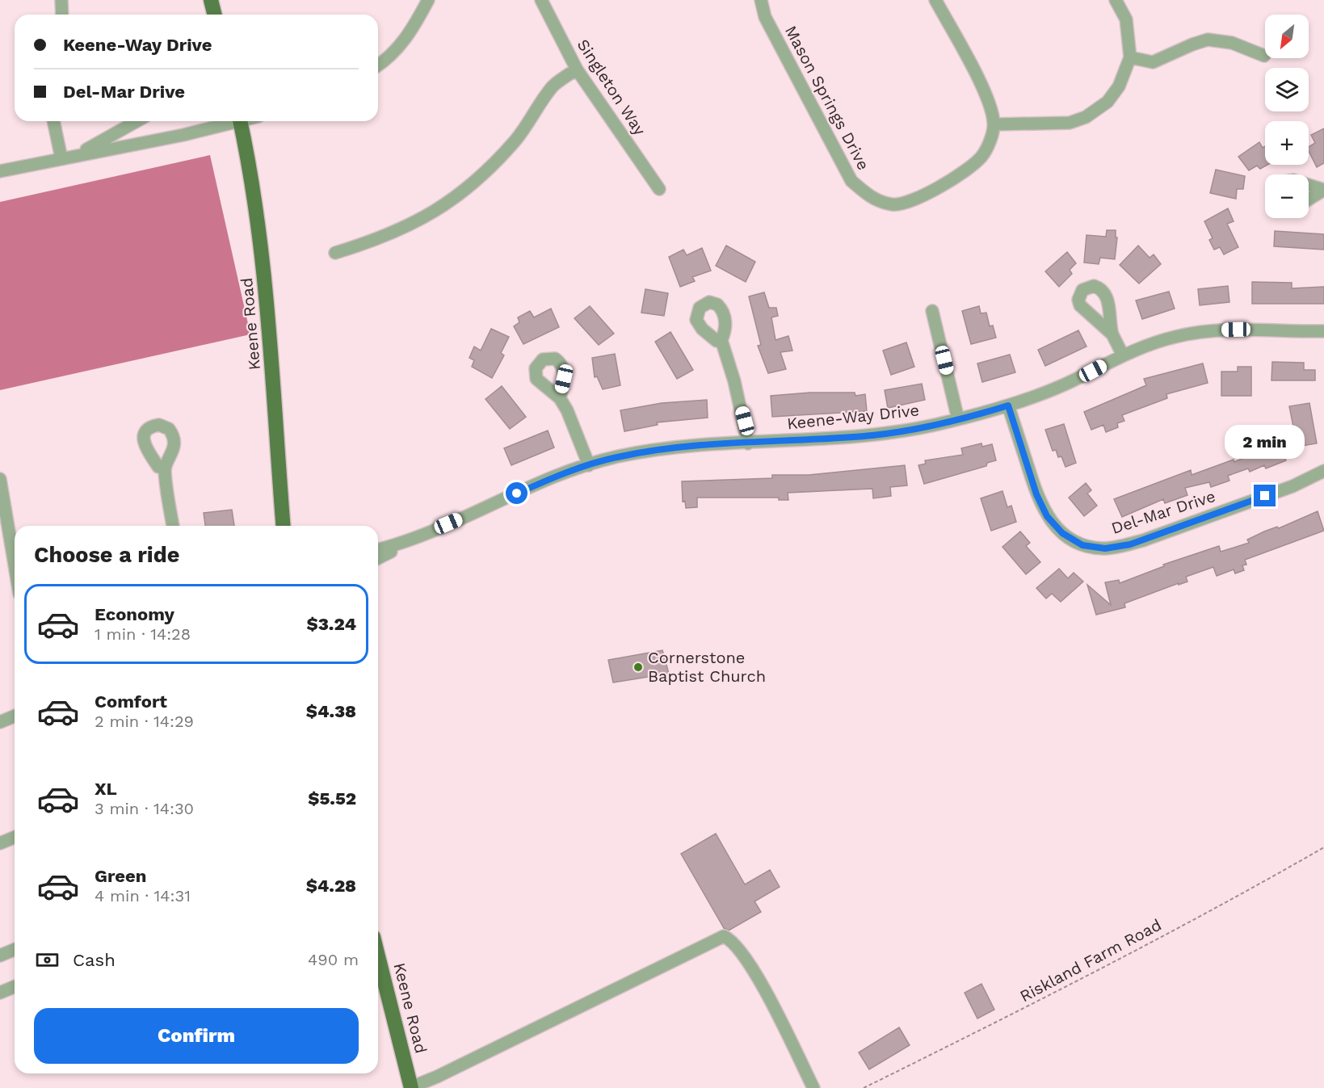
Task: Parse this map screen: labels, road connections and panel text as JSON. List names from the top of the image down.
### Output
{
  "streets": {
    "main road": ["Keene Road"],
    "street": [
      "Singleton Way",
      "Mason Springs Drive",
      "Keene-Way Drive",
      "Del-Mar Drive"
    ],
    "path": ["Riskland Farm Road"]
  },
  "crossings": [
    ["Keene-Way Drive", "Del-Mar Drive"]
  ],
  "places": ["Cornerstone Baptist Church"],
  "north": "bottom left",
  "page": {
    "map_buttons": ["+", "−"],
    "banner": ["Keene-Way Drive", "Del-Mar Drive"],
    "bubble": "2 min",
    "heading": "Choose a ride",
    "list": [
      {
        "name": "Economy",
        "note": "1 min · 14:28",
        "value": "$3.24"
      },
      {
        "name": "Comfort",
        "note": "2 min · 14:29",
        "value": "$4.38"
      },
      {
        "name": "XL",
        "note": "3 min · 14:30",
        "value": "$5.52"
      },
      {
        "name": "Green",
        "note": "4 min · 14:31",
        "value": "$4.28"
      }
    ],
    "pay": ["Cash", "490 m"],
    "buttons": "Confirm"
  }
}
